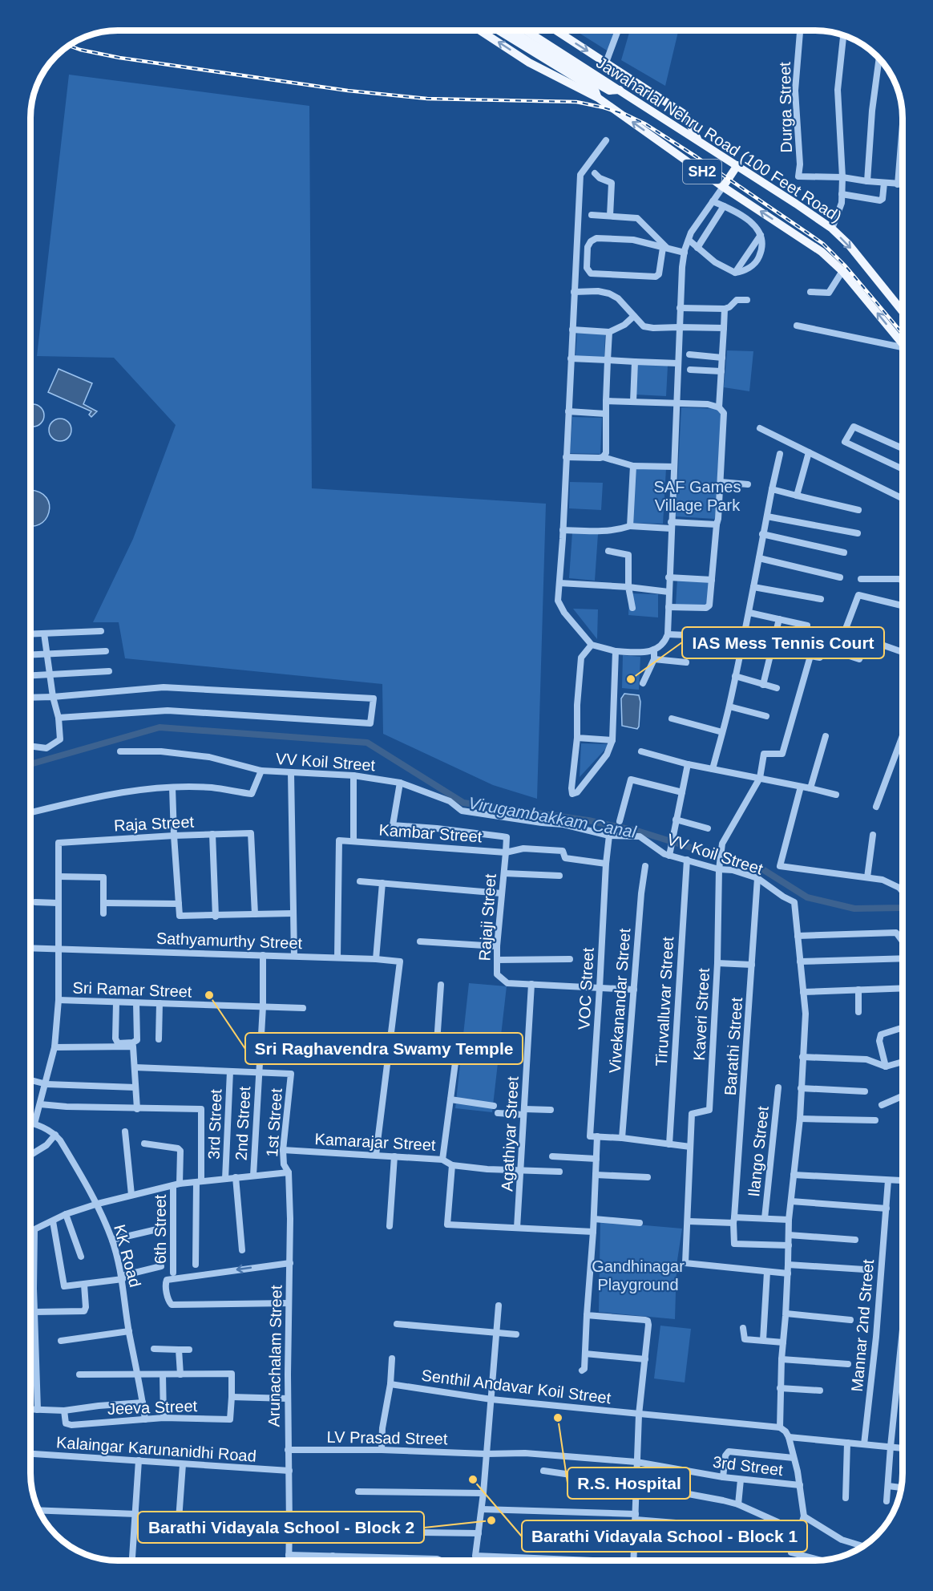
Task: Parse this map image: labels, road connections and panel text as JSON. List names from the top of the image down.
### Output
{
  "streets": {
    "main road": ["Jawaharlal Nehru Road (100 Feet Road)", "SH2"],
    "street": [
      "Durga Street",
      "VV Koil Street",
      "Raja Street",
      "Kambar Street",
      "Rajaji Street",
      "Sathyamurthy Street",
      "VOC Street",
      "Sri Ramar Street",
      "Vivekanandar Street",
      "Tiruvalluvar Street",
      "Kaveri Street",
      "Barathi Street",
      "1st Street",
      "2nd Street",
      "3rd Street",
      "Agathiyar Street",
      "Kamarajar Street",
      "Ilango Street",
      "6th Street",
      "KK Road",
      "Mannar 2nd Street",
      "Arunachalam Street",
      "Senthil Andavar Koil Street",
      "Jeeva Street",
      "LV Prasad Street",
      "Kalaingar Karunanidhi Road"
    ]
  },
  "crossings": [
    ["VV Koil Street", "VOC Street"],
    ["VV Koil Street", "Tiruvalluvar Street"],
    ["VV Koil Street", "Kaveri Street"],
    ["VV Koil Street", "Barathi Street"],
    ["Kambar Street", "Rajaji Street"],
    ["Kambar Street", "VOC Street"],
    ["Rajaji Street", "Agathiyar Street"],
    ["Sathyamurthy Street", "2nd Street"],
    ["Sathyamurthy Street", "Kamarajar Street"],
    ["Sri Ramar Street", "2nd Street"],
    ["1st Street", "2nd Street"],
    ["1st Street", "Kamarajar Street"],
    ["1st Street", "Arunachalam Street"],
    ["3rd Street", "LV Prasad Street"],
    ["Agathiyar Street", "Kamarajar Street"],
    ["KK Road", "Jeeva Street"],
    ["Arunachalam Street", "LV Prasad Street"],
    ["Arunachalam Street", "Kalaingar Karunanidhi Road"]
  ],
  "water": ["Virugambakkam Canal"],
  "parks": ["SAF Games Village Park", "Gandhinagar Playground"],
  "places": [
    "IAS Mess Tennis Court",
    "Sri Raghavendra Swamy Temple",
    "R.S. Hospital",
    "Barathi Vidayala School - Block 1",
    "Barathi Vidayala School - Block 2"
  ]
}
